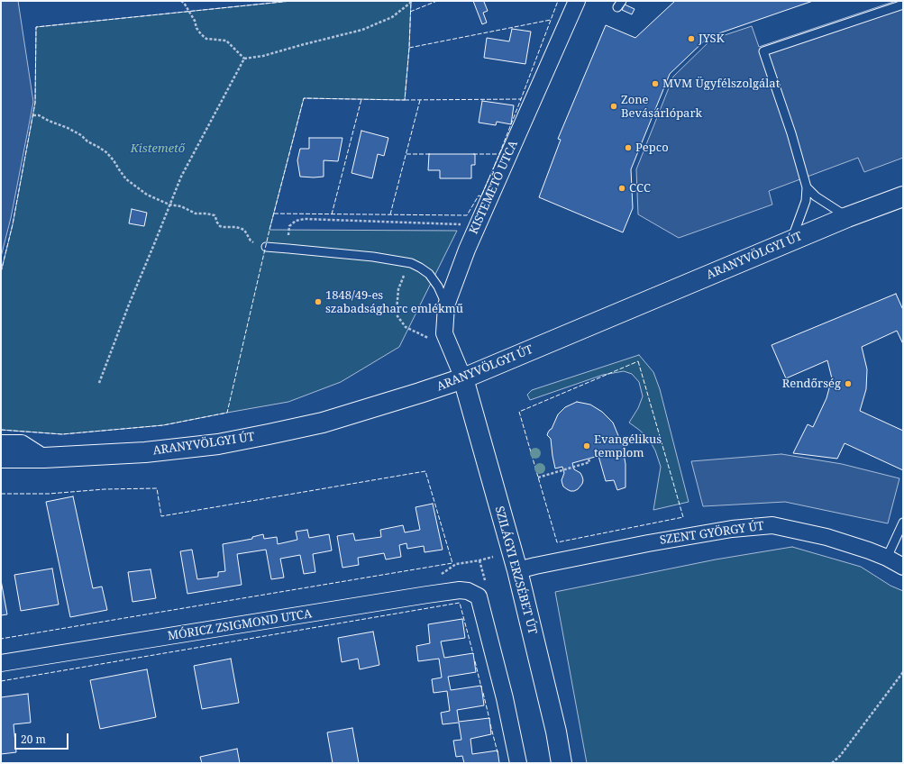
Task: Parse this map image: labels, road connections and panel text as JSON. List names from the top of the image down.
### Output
{
  "streets": {
    "street": [
      "KISTEMETŐ UTCA",
      "ARANYVÖLGYI ÚT",
      "SZENT GYÖRGY ÚT",
      "SZILÁGYI ERZSÉBET ÚT",
      "MÓRICZ ZSIGMOND UTCA"
    ]
  },
  "crossings": [
    ["KISTEMETŐ UTCA", "ARANYVÖLGYI ÚT"],
    ["KISTEMETŐ UTCA", "SZILÁGYI ERZSÉBET ÚT"],
    ["ARANYVÖLGYI ÚT", "SZILÁGYI ERZSÉBET ÚT"],
    ["SZENT GYÖRGY ÚT", "SZILÁGYI ERZSÉBET ÚT"]
  ],
  "parks": ["Kistemető"],
  "places": [
    "JYSK",
    "MVM Ügyfélszolgálat",
    "Zone Bevásárlópark",
    "Pepco",
    "CCC",
    "1848/49-es szabadságharc emlékmű",
    "Rendőrség",
    "Evangélikus templom"
  ],
  "scale_bar": "20 m"
}
